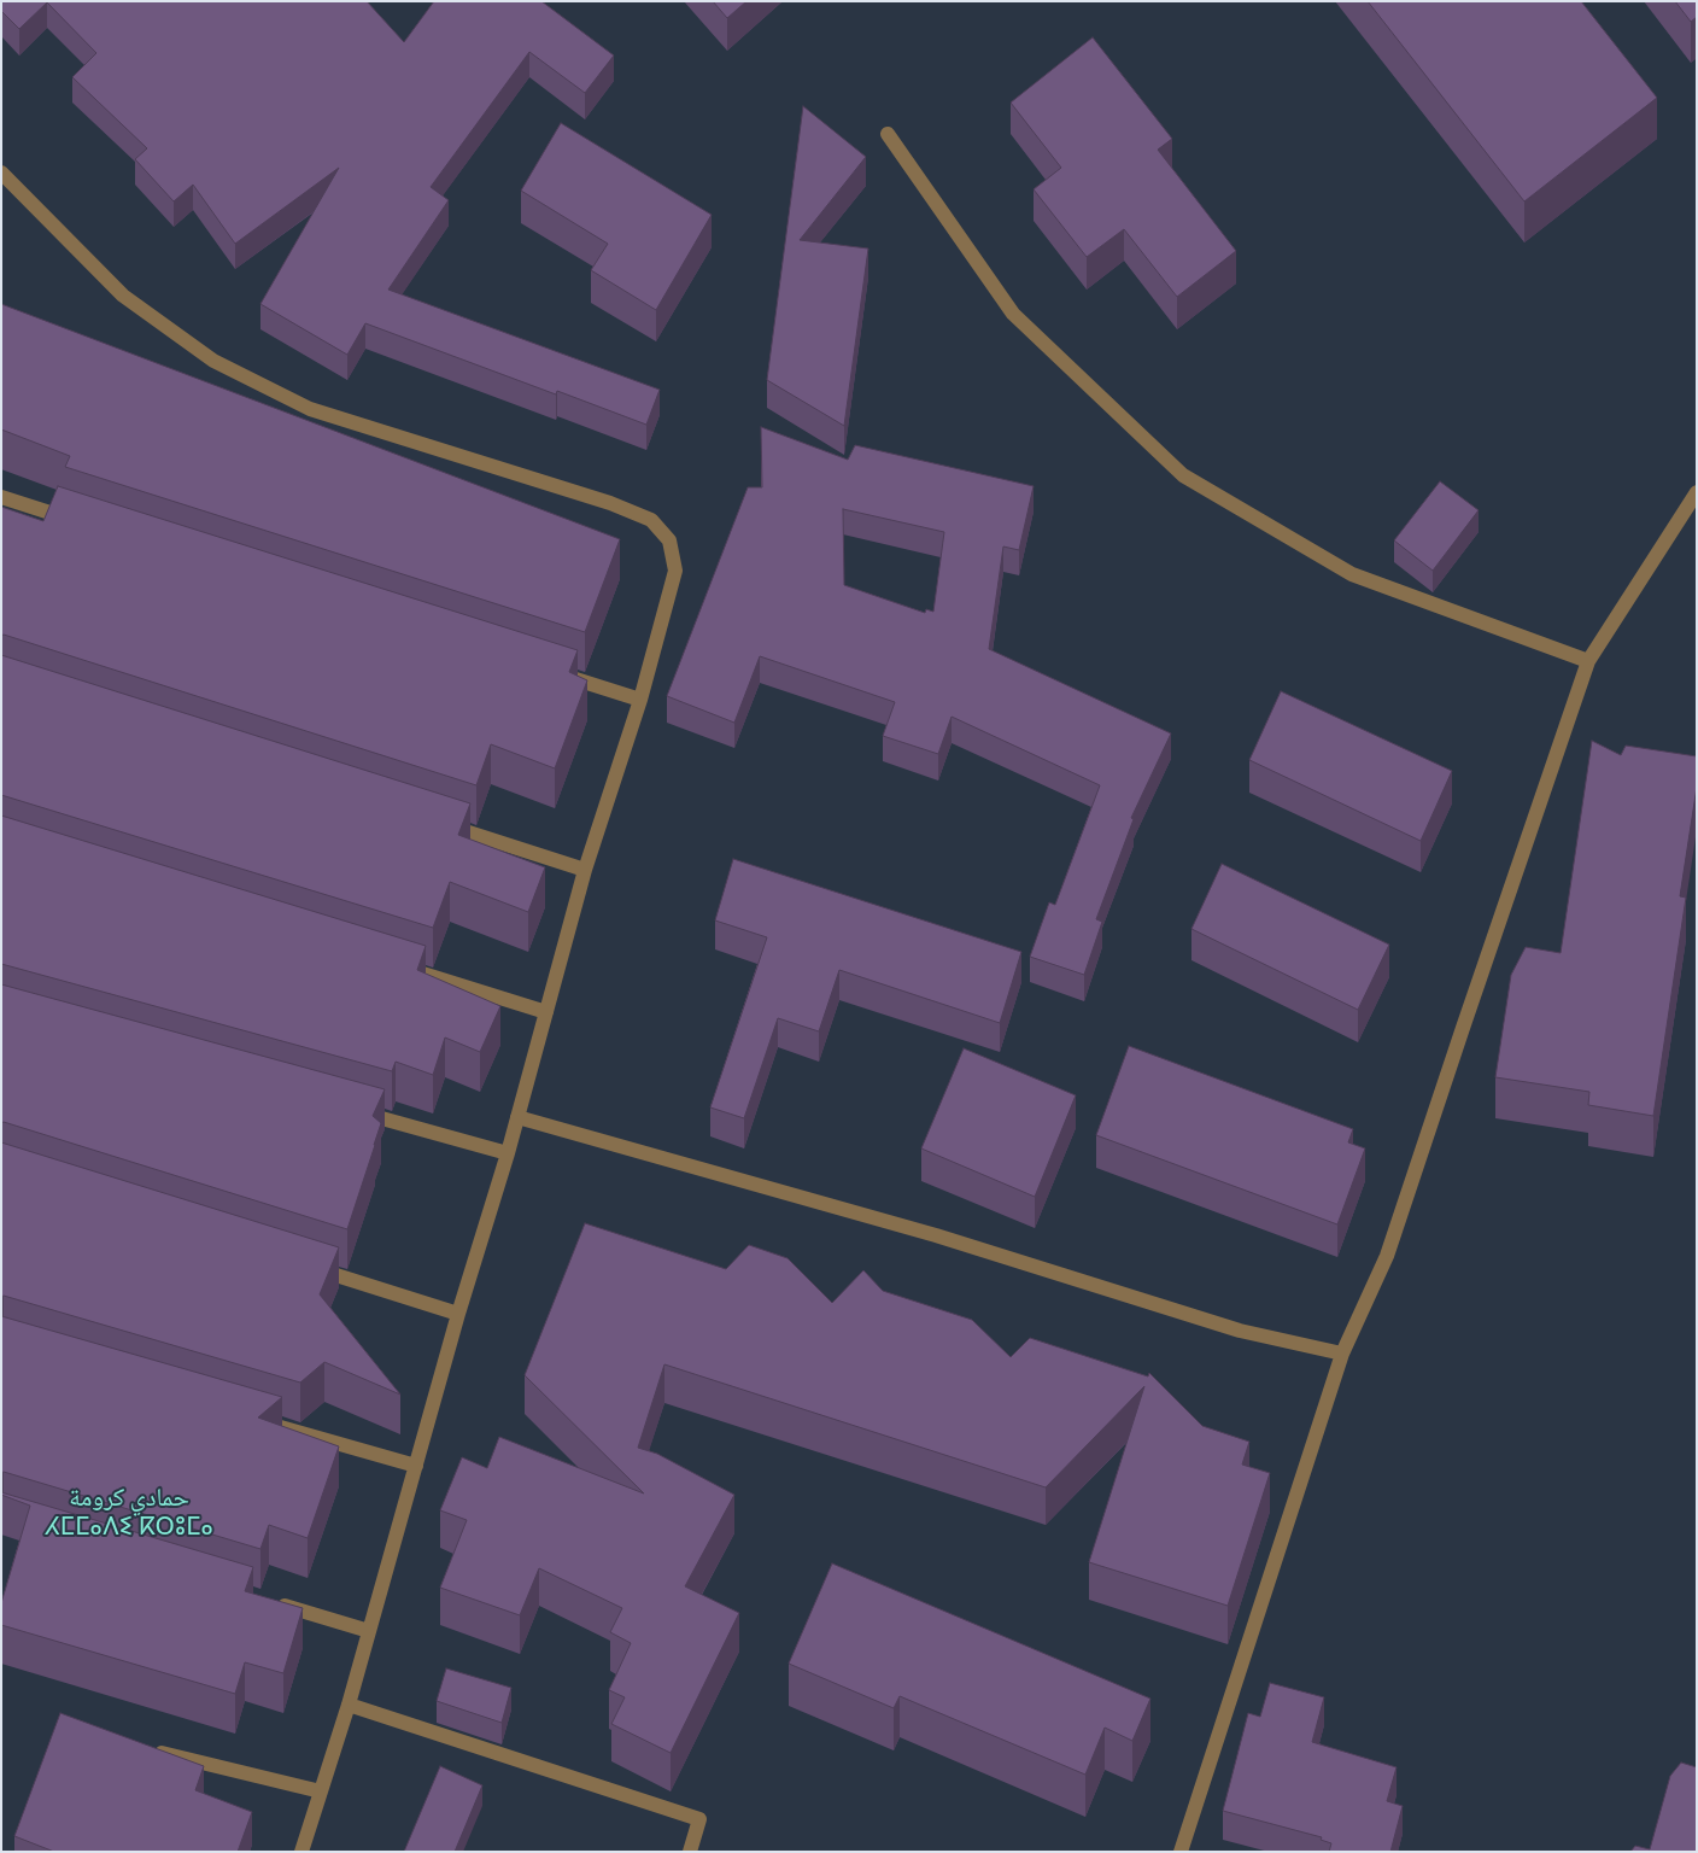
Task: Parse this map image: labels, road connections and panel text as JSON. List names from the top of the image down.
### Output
{
  "districts": ["حمادي كرومة ⵃⵎⵎⴰⴷⵉ ⴽⵔⵓⵎⴰ"]
}
